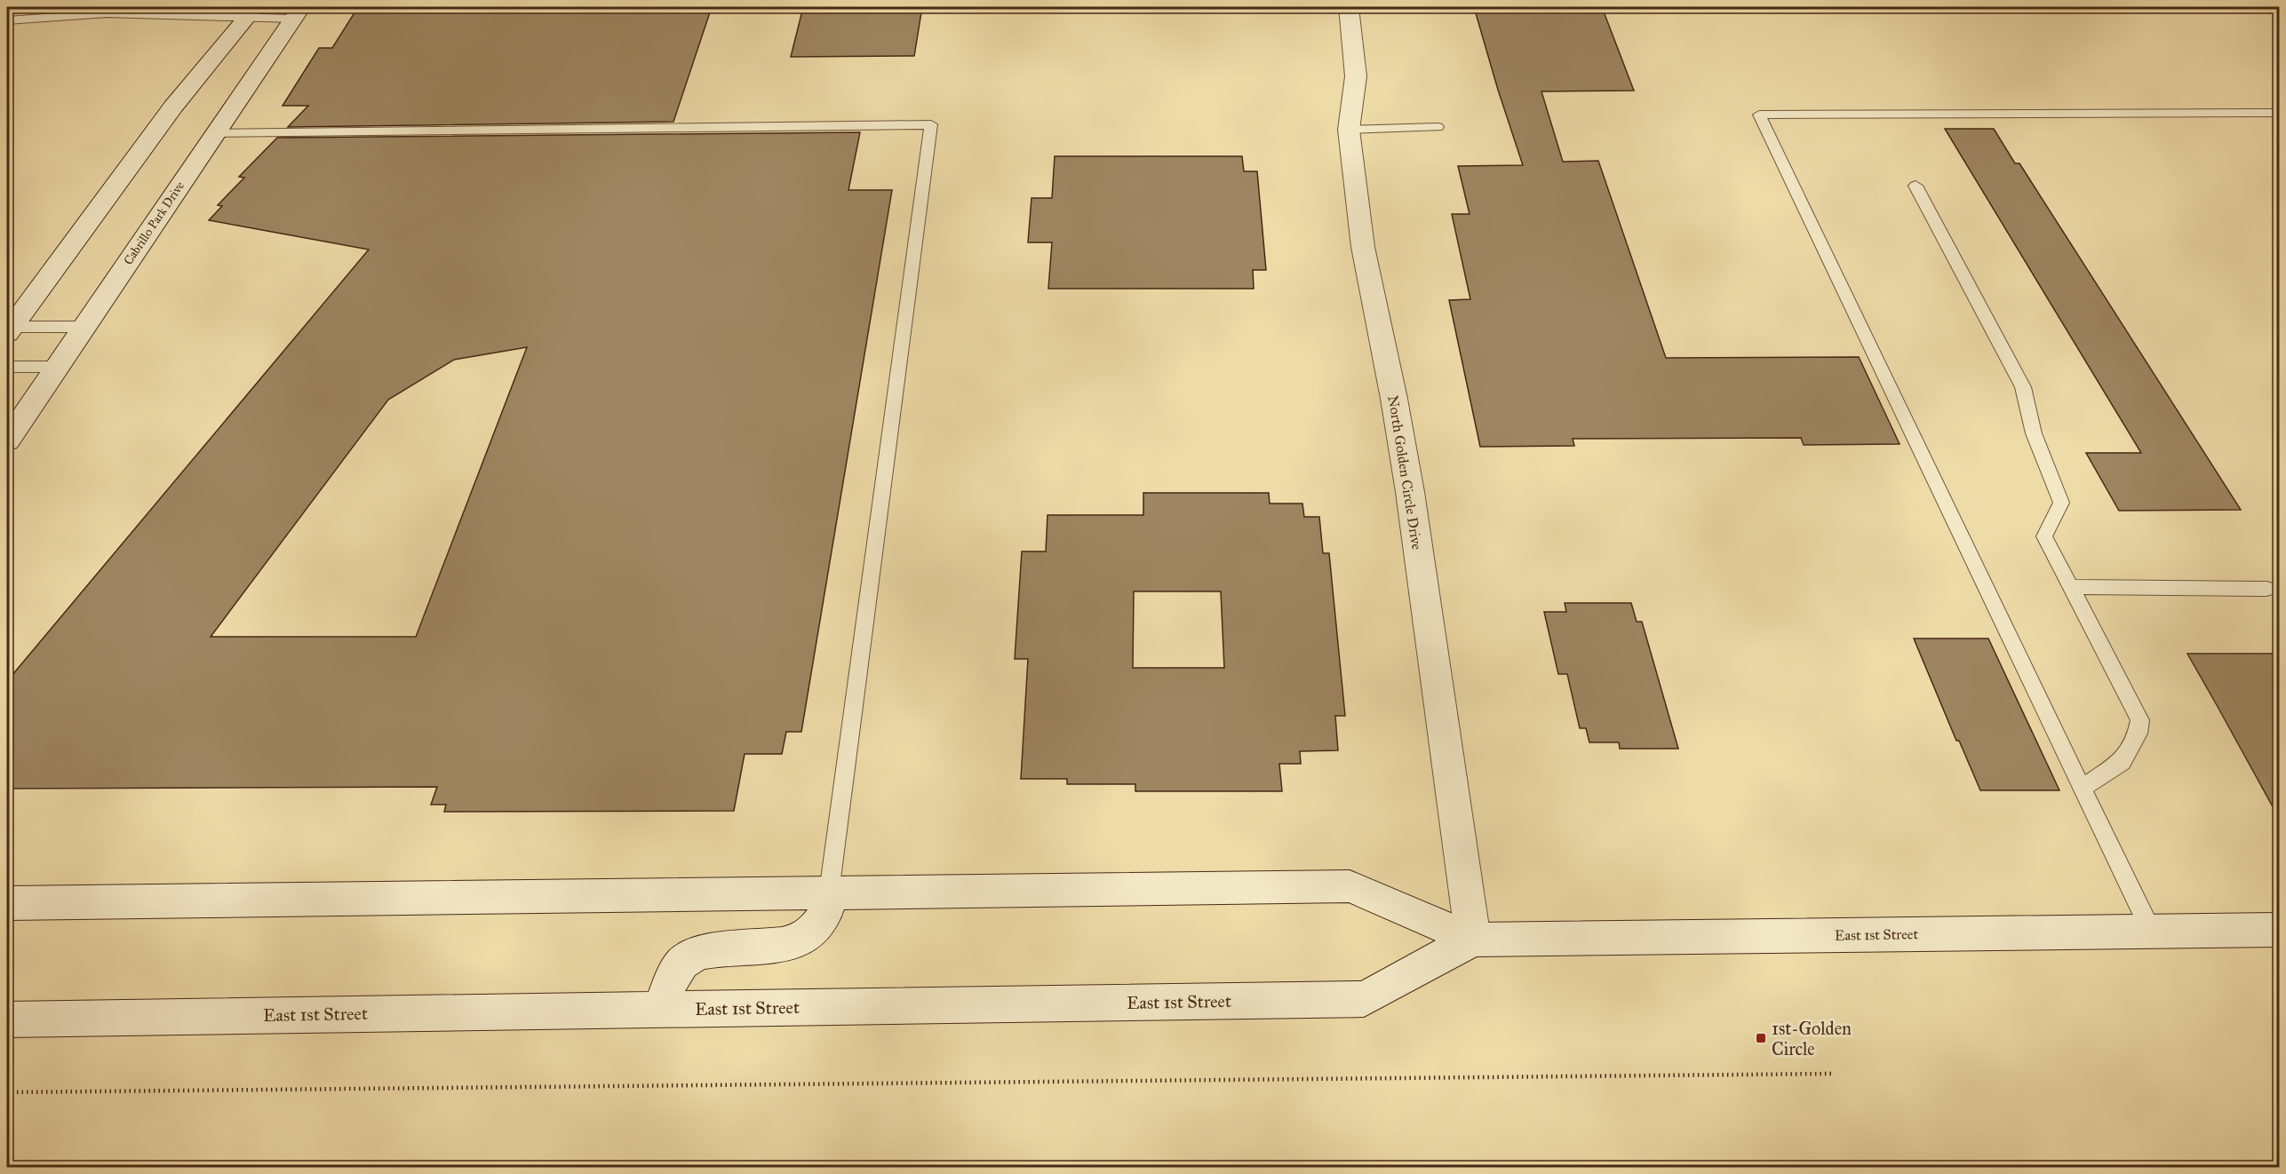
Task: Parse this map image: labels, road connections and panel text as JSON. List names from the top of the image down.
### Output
{
  "streets": {
    "main road": ["Cabrillo Park Drive", "North Golden Circle Drive", "East 1st Street"]
  },
  "crossings": [
    ["North Golden Circle Drive", "East 1st Street"]
  ],
  "places": {
    "transit": ["1st-Golden Circle"]
  }
}
